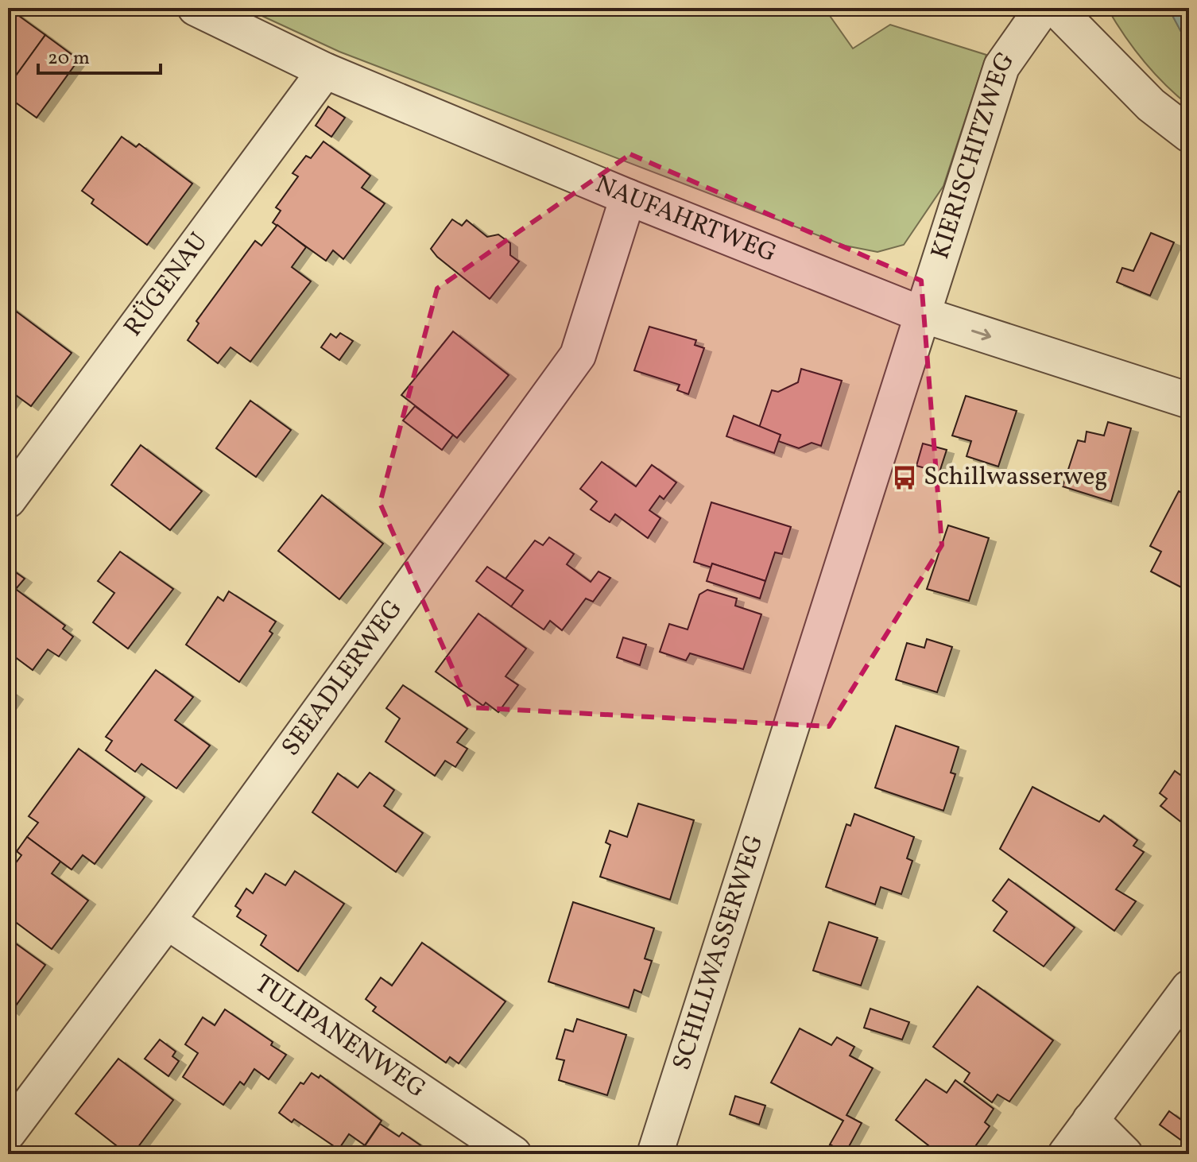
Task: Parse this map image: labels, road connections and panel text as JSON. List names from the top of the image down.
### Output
{
  "streets": {
    "street": [
      "KIERISCHITZWEG",
      "NAUFAHRTWEG",
      "RÜGENAU",
      "SEEADLERWEG",
      "SCHILLWASSERWEG",
      "TULIPANENWEG"
    ]
  },
  "crossings": [
    ["KIERISCHITZWEG", "NAUFAHRTWEG"],
    ["KIERISCHITZWEG", "SCHILLWASSERWEG"],
    ["NAUFAHRTWEG", "RÜGENAU"],
    ["NAUFAHRTWEG", "SEEADLERWEG"],
    ["NAUFAHRTWEG", "SCHILLWASSERWEG"],
    ["SEEADLERWEG", "TULIPANENWEG"]
  ],
  "places": {
    "bus stop": ["Schillwasserweg"]
  },
  "scale_bar": "20 m"
}
